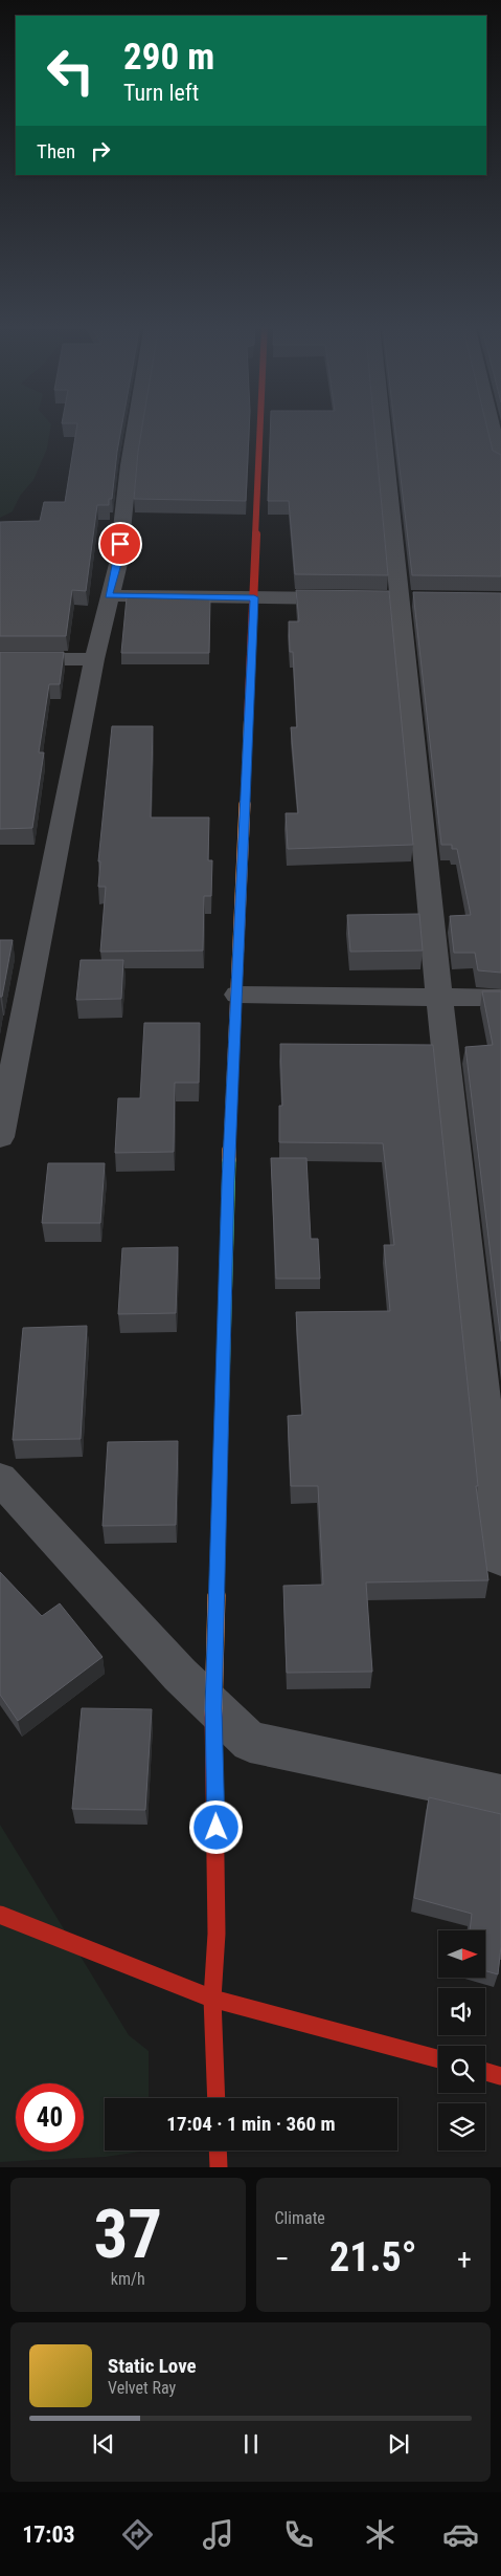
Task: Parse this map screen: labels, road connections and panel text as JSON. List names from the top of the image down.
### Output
{
  "north": "right",
  "page": {
    "turn": ["290 m", "Turn left"],
    "then": "Then",
    "limit": "40",
    "trip": "17:04 · 1 min · 360 m",
    "tile": [
      ["37", "km/h"],
      "Climate"
    ],
    "heat": ["−", "21.5°", "+"],
    "song": ["Static Love", "Velvet Ray"],
    "tabs": "17:03"
  }
}
